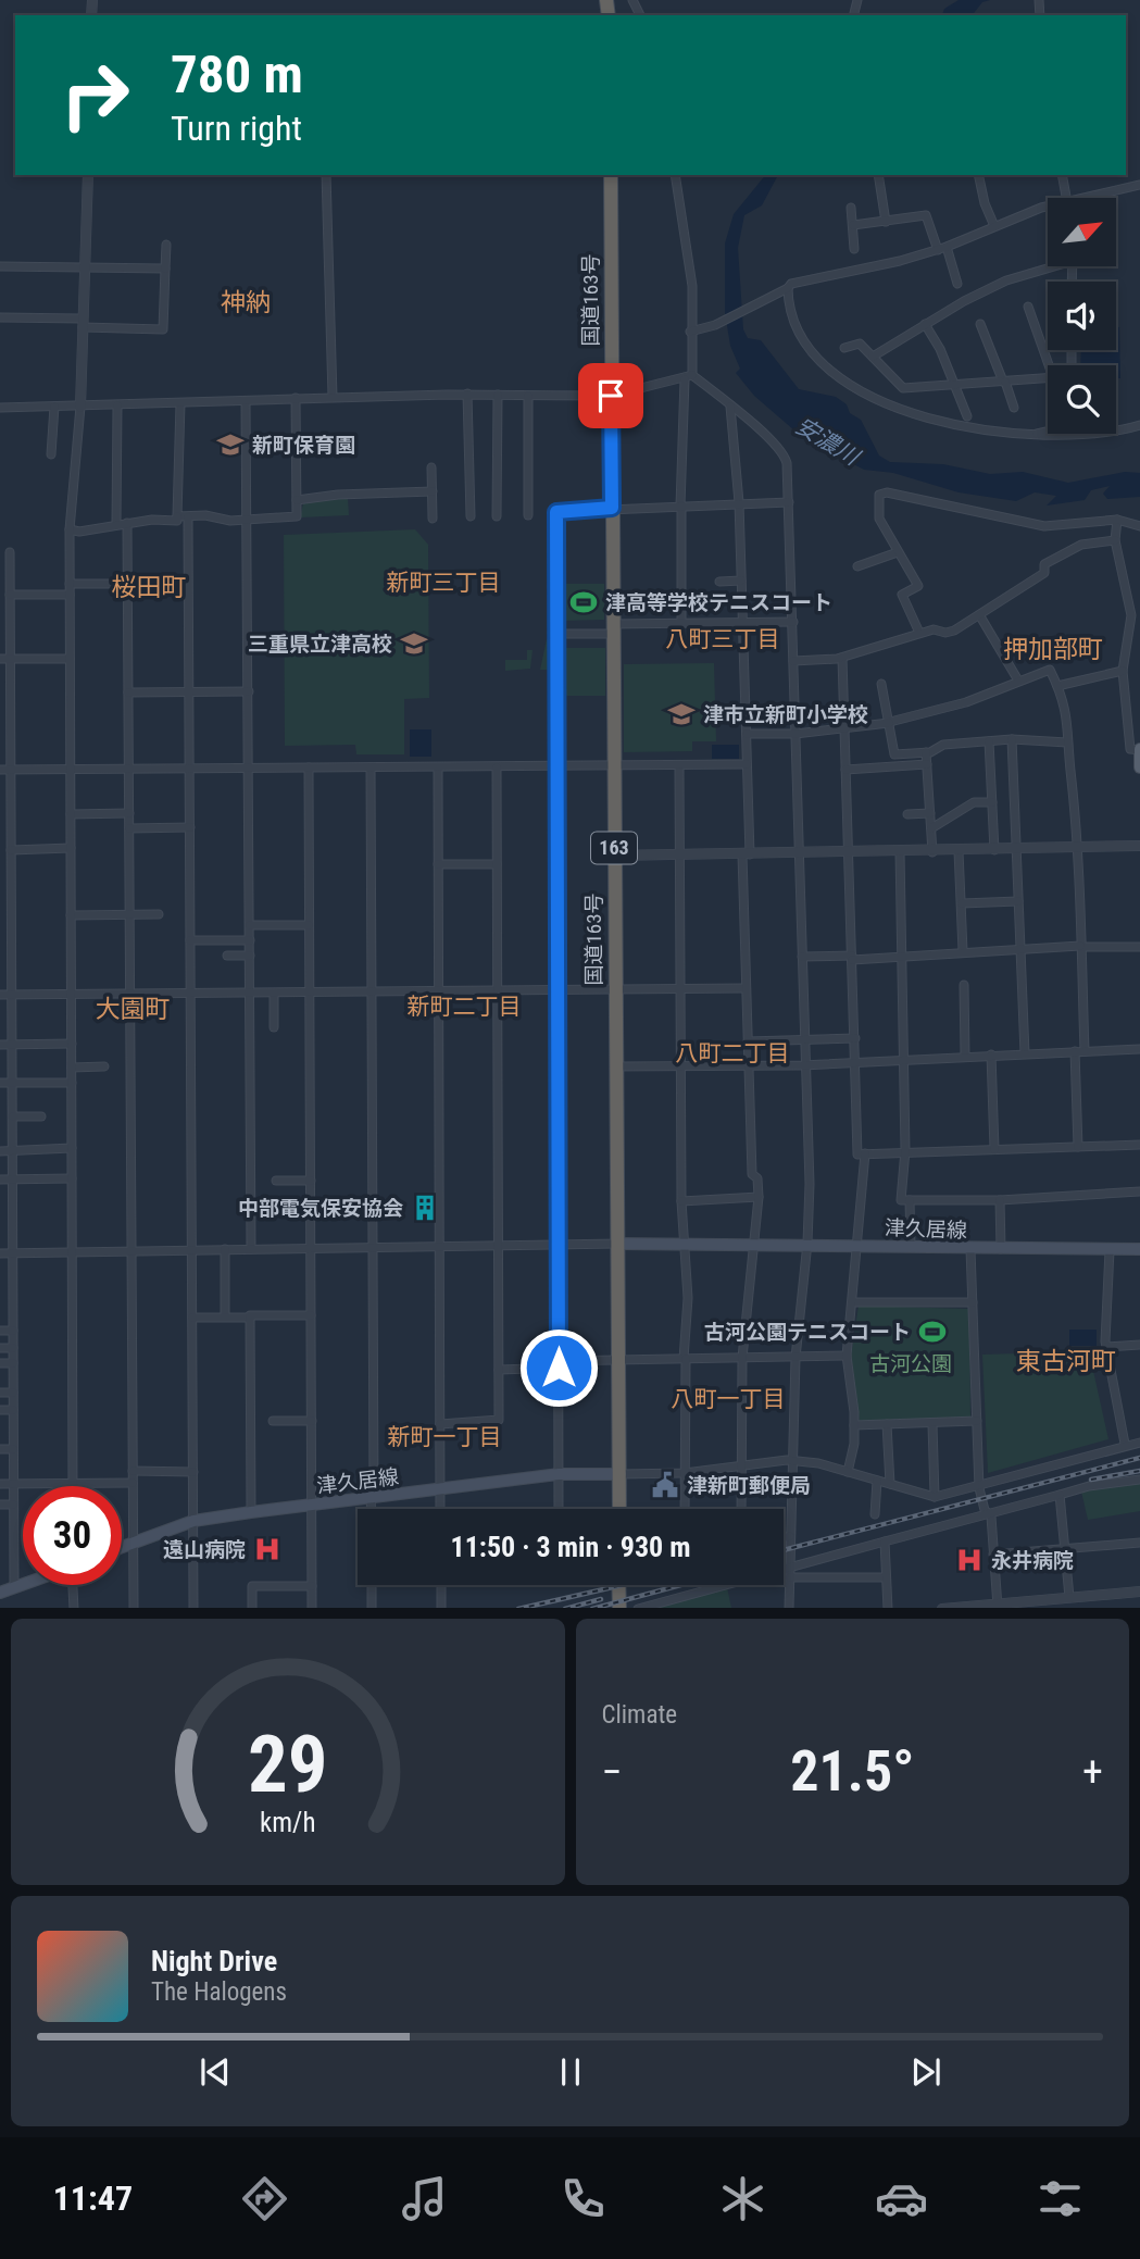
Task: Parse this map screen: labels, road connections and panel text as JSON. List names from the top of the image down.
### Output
{
  "streets": {
    "highway": ["国道163号", "163"],
    "main road": ["津久居線"]
  },
  "crossings": [
    ["国道163号", "津久居線"]
  ],
  "districts": [
    "神納",
    "新町三丁目",
    "桜田町",
    "八町三丁目",
    "押加部町",
    "新町二丁目",
    "大園町",
    "八町二丁目",
    "東古河町",
    "八町一丁目",
    "新町一丁目"
  ],
  "water": ["安濃川"],
  "parks": ["古河公園"],
  "places": {
    "school or university": ["新町保育園", "三重県立津高校", "津市立新町小学校"],
    "sports": ["津高等学校テニスコート", "古河公園テニスコート"],
    "building": ["中部電気保安協会"],
    "public building": ["津新町郵便局"],
    "hospital": ["遠山病院", "永井病院"]
  },
  "north": "top right",
  "page": {
    "turn": ["780 m", "Turn right"],
    "limit": "30",
    "trip": "11:50 · 3 min · 930 m",
    "tile": "Climate",
    "heat": ["−", "21.5°", "+"],
    "song": ["Night Drive", "The Halogens"],
    "tabs": "11:47",
    "gauge": ["29", "km/h"]
  }
}
